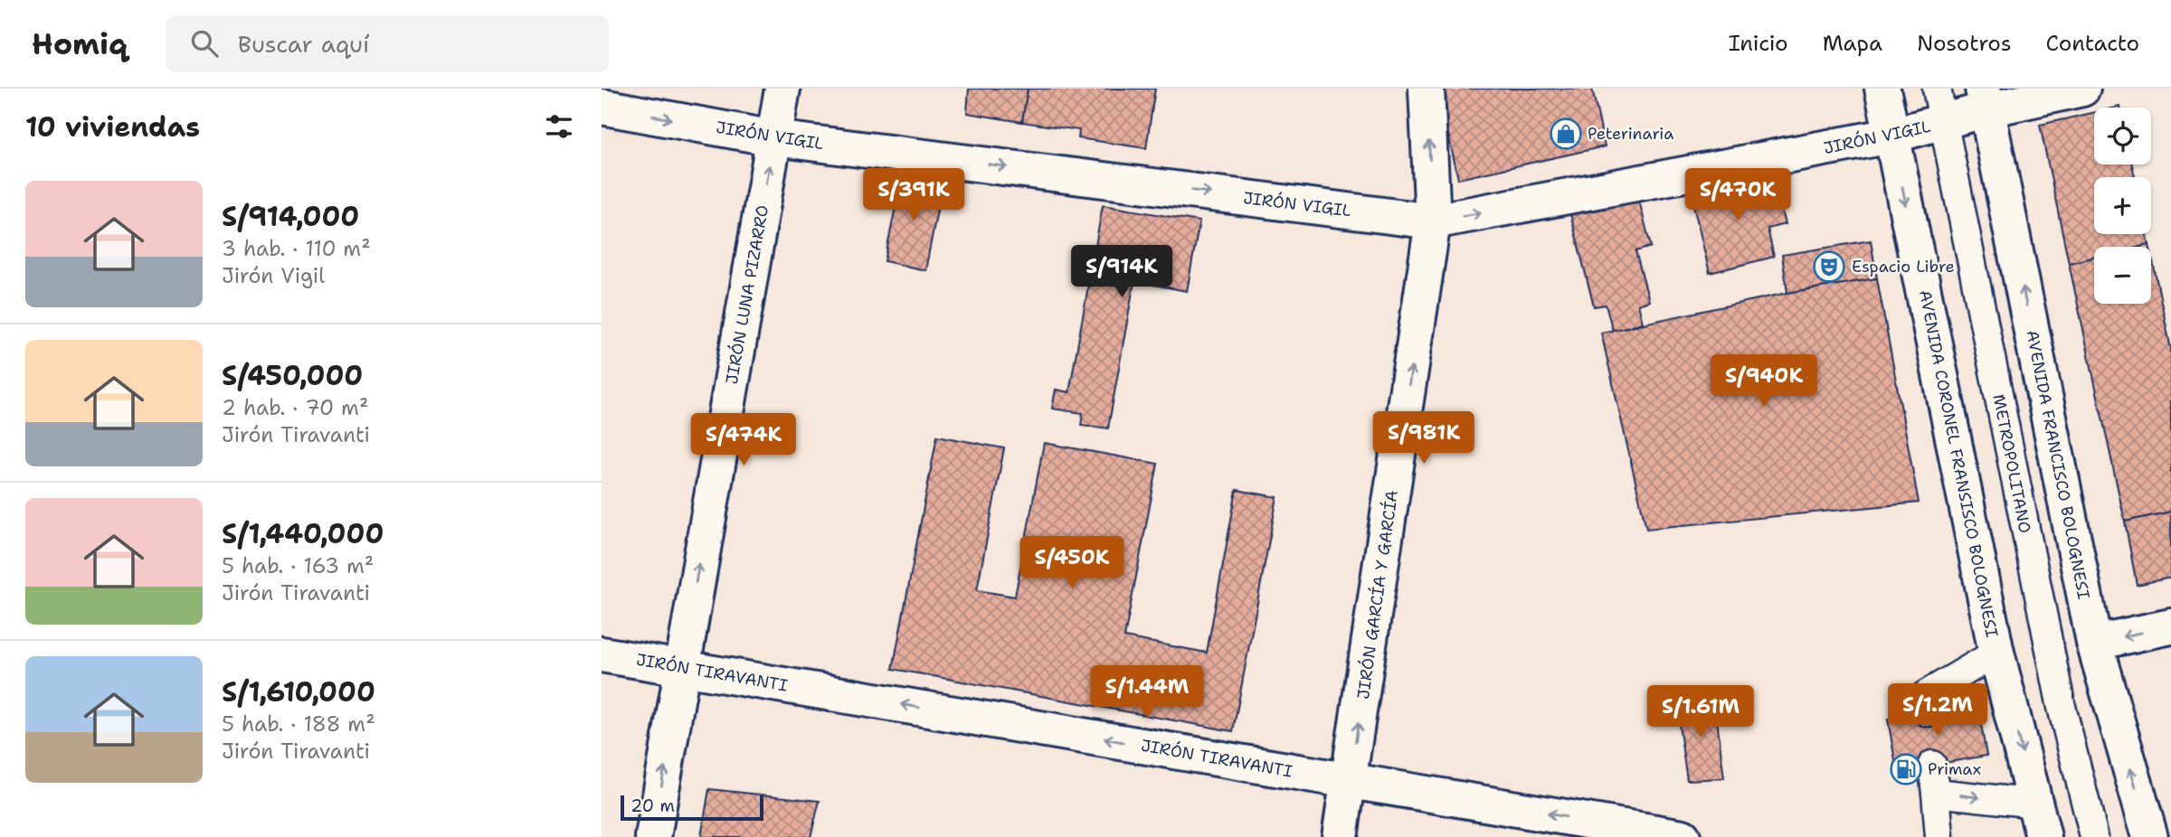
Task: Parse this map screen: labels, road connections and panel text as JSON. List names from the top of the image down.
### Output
{
  "streets": {
    "street": [
      "JIRÓN VIGIL",
      "JIRÓN LUNA PIZARRO",
      "AVENIDA CORONEL FRANSISCO BOLOGNESI",
      "AVENIDA FRANCISCO BOLOGNESI",
      "JIRÓN GARCÍA Y GARCÍA",
      "JIRÓN TIRAVANTI"
    ],
    "lane": ["METROPOLITANO"]
  },
  "crossings": [
    ["JIRÓN VIGIL", "JIRÓN LUNA PIZARRO"],
    ["JIRÓN VIGIL", "AVENIDA CORONEL FRANSISCO BOLOGNESI"],
    ["JIRÓN VIGIL", "METROPOLITANO"],
    ["JIRÓN VIGIL", "AVENIDA FRANCISCO BOLOGNESI"],
    ["JIRÓN VIGIL", "JIRÓN GARCÍA Y GARCÍA"],
    ["JIRÓN LUNA PIZARRO", "JIRÓN TIRAVANTI"],
    ["JIRÓN GARCÍA Y GARCÍA", "JIRÓN TIRAVANTI"]
  ],
  "one_way": [
    "JIRÓN VIGIL",
    "JIRÓN LUNA PIZARRO",
    "AVENIDA CORONEL FRANSISCO BOLOGNESI",
    "AVENIDA FRANCISCO BOLOGNESI",
    "JIRÓN GARCÍA Y GARCÍA",
    "JIRÓN TIRAVANTI"
  ],
  "places": {
    "shop": ["Peterinaria"],
    "theatre": ["Espacio Libre"],
    "fuel station": ["Primax"]
  },
  "scale_bar": "20 m",
  "page": {
    "header": "Homiq",
    "search": "Buscar aquí",
    "nav": [
      "Inicio",
      "Mapa",
      "Nosotros",
      "Contacto"
    ],
    "heading": "10 viviendas",
    "map_buttons": ["+", "−"],
    "list": [
      {
        "name": "S/914,000",
        "note": "3 hab. · 110 m² · Jirón Vigil"
      },
      {
        "name": "S/450,000",
        "note": "2 hab. · 70 m² · Jirón Tiravanti"
      },
      {
        "name": "S/1,440,000",
        "note": "5 hab. · 163 m² · Jirón Tiravanti"
      },
      {
        "name": "S/1,610,000",
        "note": "5 hab. · 188 m² · Jirón Tiravanti"
      }
    ],
    "price": [
      "S/391K",
      "S/470K",
      "S/914K",
      "S/940K",
      "S/981K",
      "S/474K",
      "S/450K",
      "S/1.44M",
      "S/1.2M",
      "S/1.61M"
    ],
    "scale": "20 m"
  }
}
